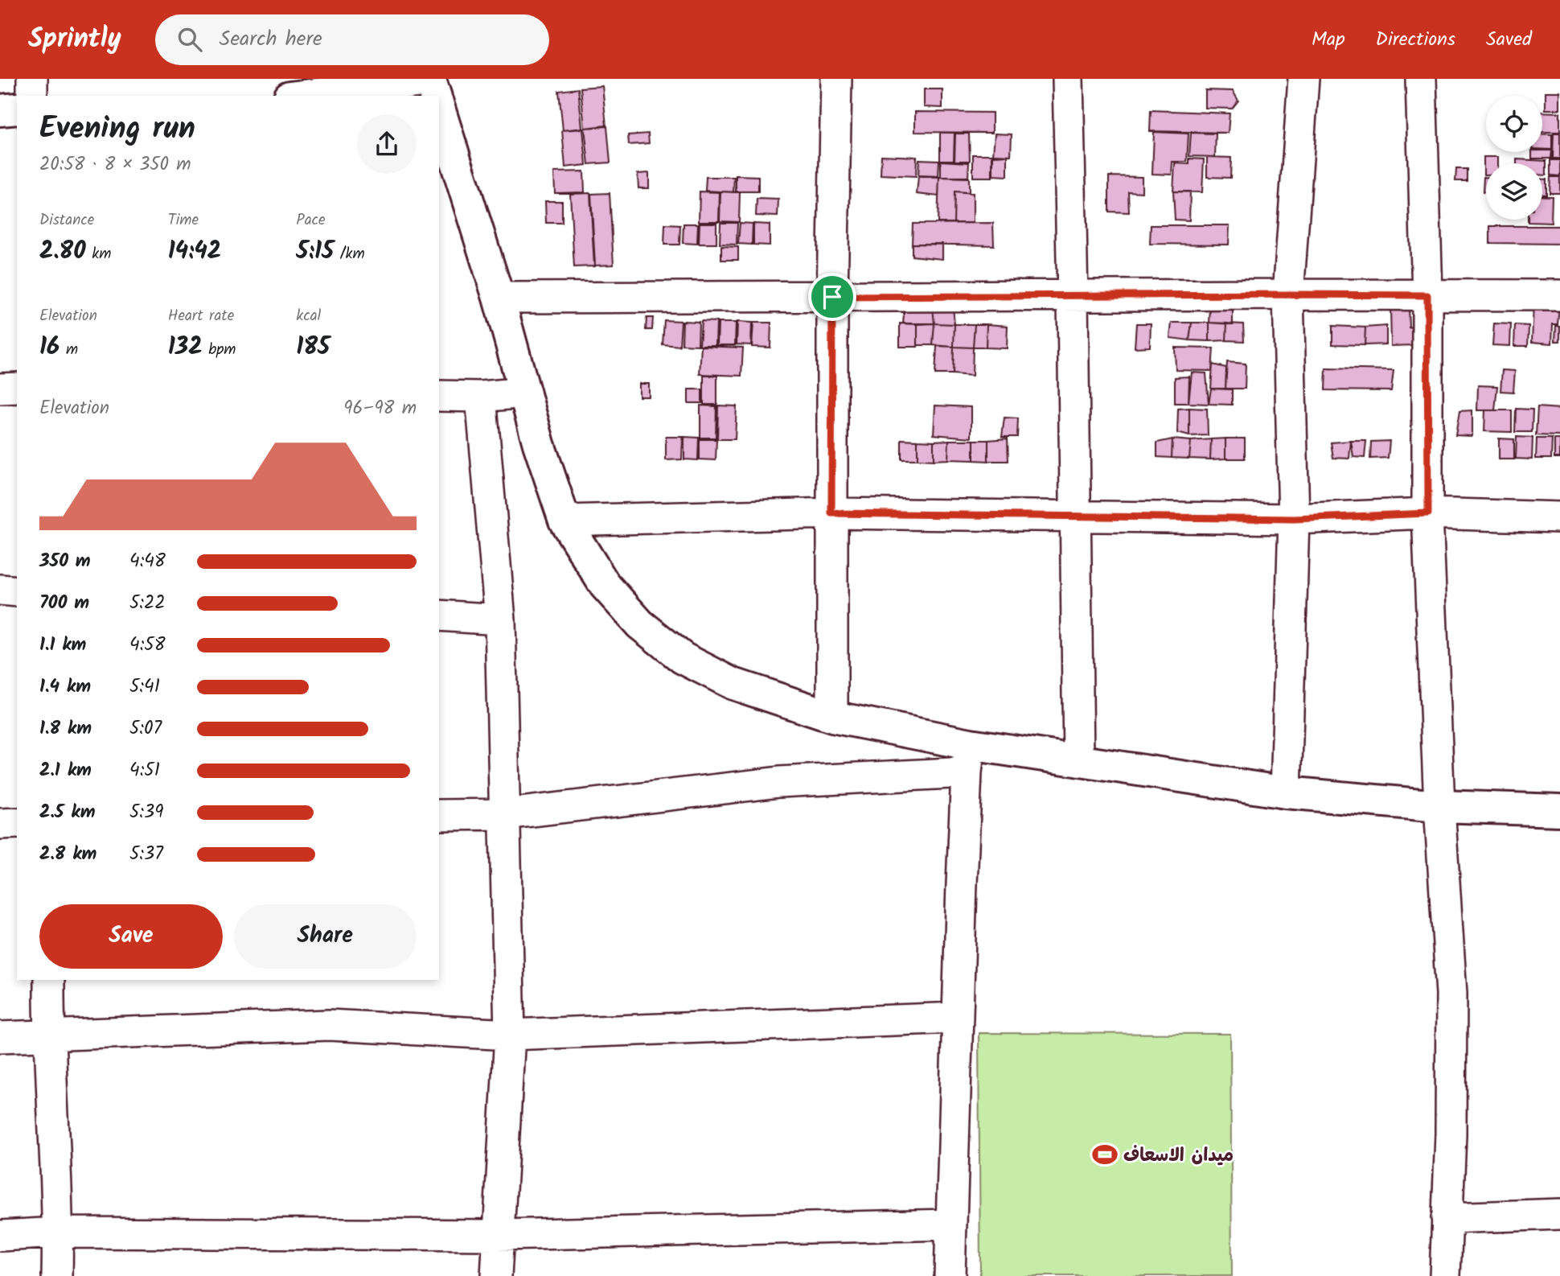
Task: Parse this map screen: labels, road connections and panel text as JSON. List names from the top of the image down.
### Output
{
  "places": {
    "sports": ["ميدان الاسعاف"]
  },
  "page": {
    "header": "Sprintly",
    "search": "Search here",
    "nav": ["Map", "Directions", "Saved"],
    "heading": ["Evening run", "20:58 · 8 × 350 m"],
    "stats": [
      ["Distance", "2.80 km"],
      ["Time", "14:42"],
      ["Pace", "5:15 /km"],
      ["Elevation", "16 m"],
      ["Heart rate", "132 bpm"],
      ["kcal", "185"]
    ],
    "chart": ["Elevation", "96–98 m"],
    "list": [
      {
        "name": "350 m",
        "note": "4:48"
      },
      {
        "name": "700 m",
        "note": "5:22"
      },
      {
        "name": "1.1 km",
        "note": "4:58"
      },
      {
        "name": "1.4 km",
        "note": "5:41"
      },
      {
        "name": "1.8 km",
        "note": "5:07"
      },
      {
        "name": "2.1 km",
        "note": "4:51"
      },
      {
        "name": "2.5 km",
        "note": "5:39"
      },
      {
        "name": "2.8 km",
        "note": "5:37"
      }
    ],
    "buttons": ["Save", "Share"]
  }
}
